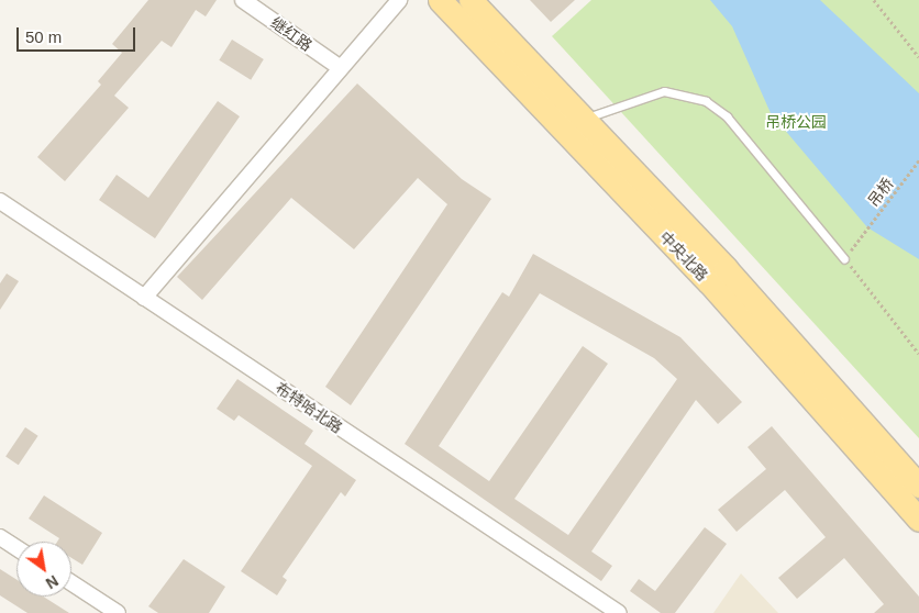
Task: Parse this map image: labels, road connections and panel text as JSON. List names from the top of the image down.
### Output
{
  "streets": {
    "main road": ["中央北路"],
    "street": ["继红路", "布特哈北路"],
    "path": ["吊桥"]
  },
  "parks": ["吊桥公园"],
  "scale_bar": "50 m",
  "north": "bottom right"
}
